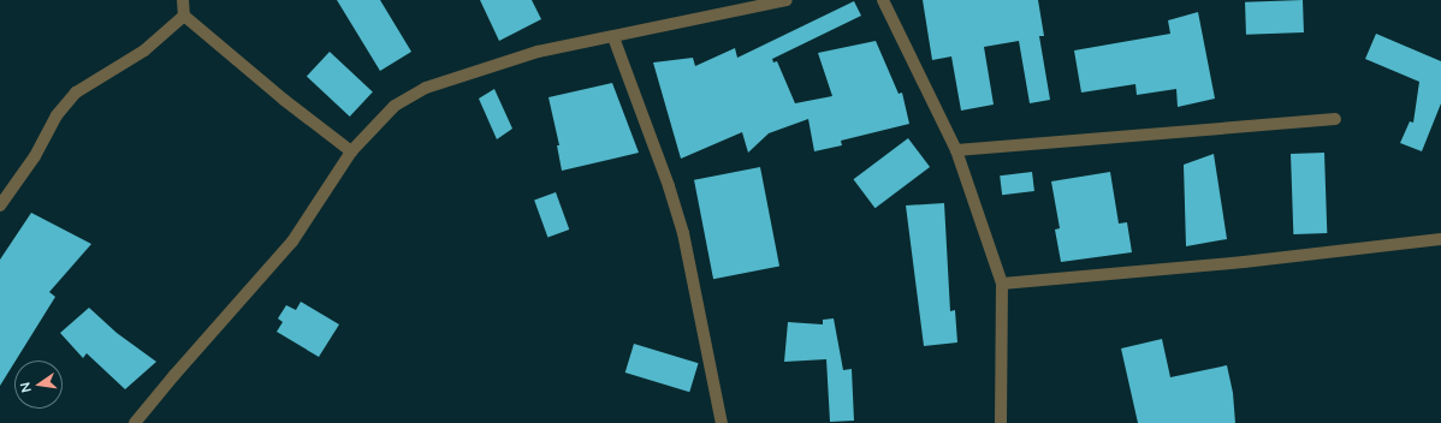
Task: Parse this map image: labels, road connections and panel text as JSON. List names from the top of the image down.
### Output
{
  "north": "left"
}
